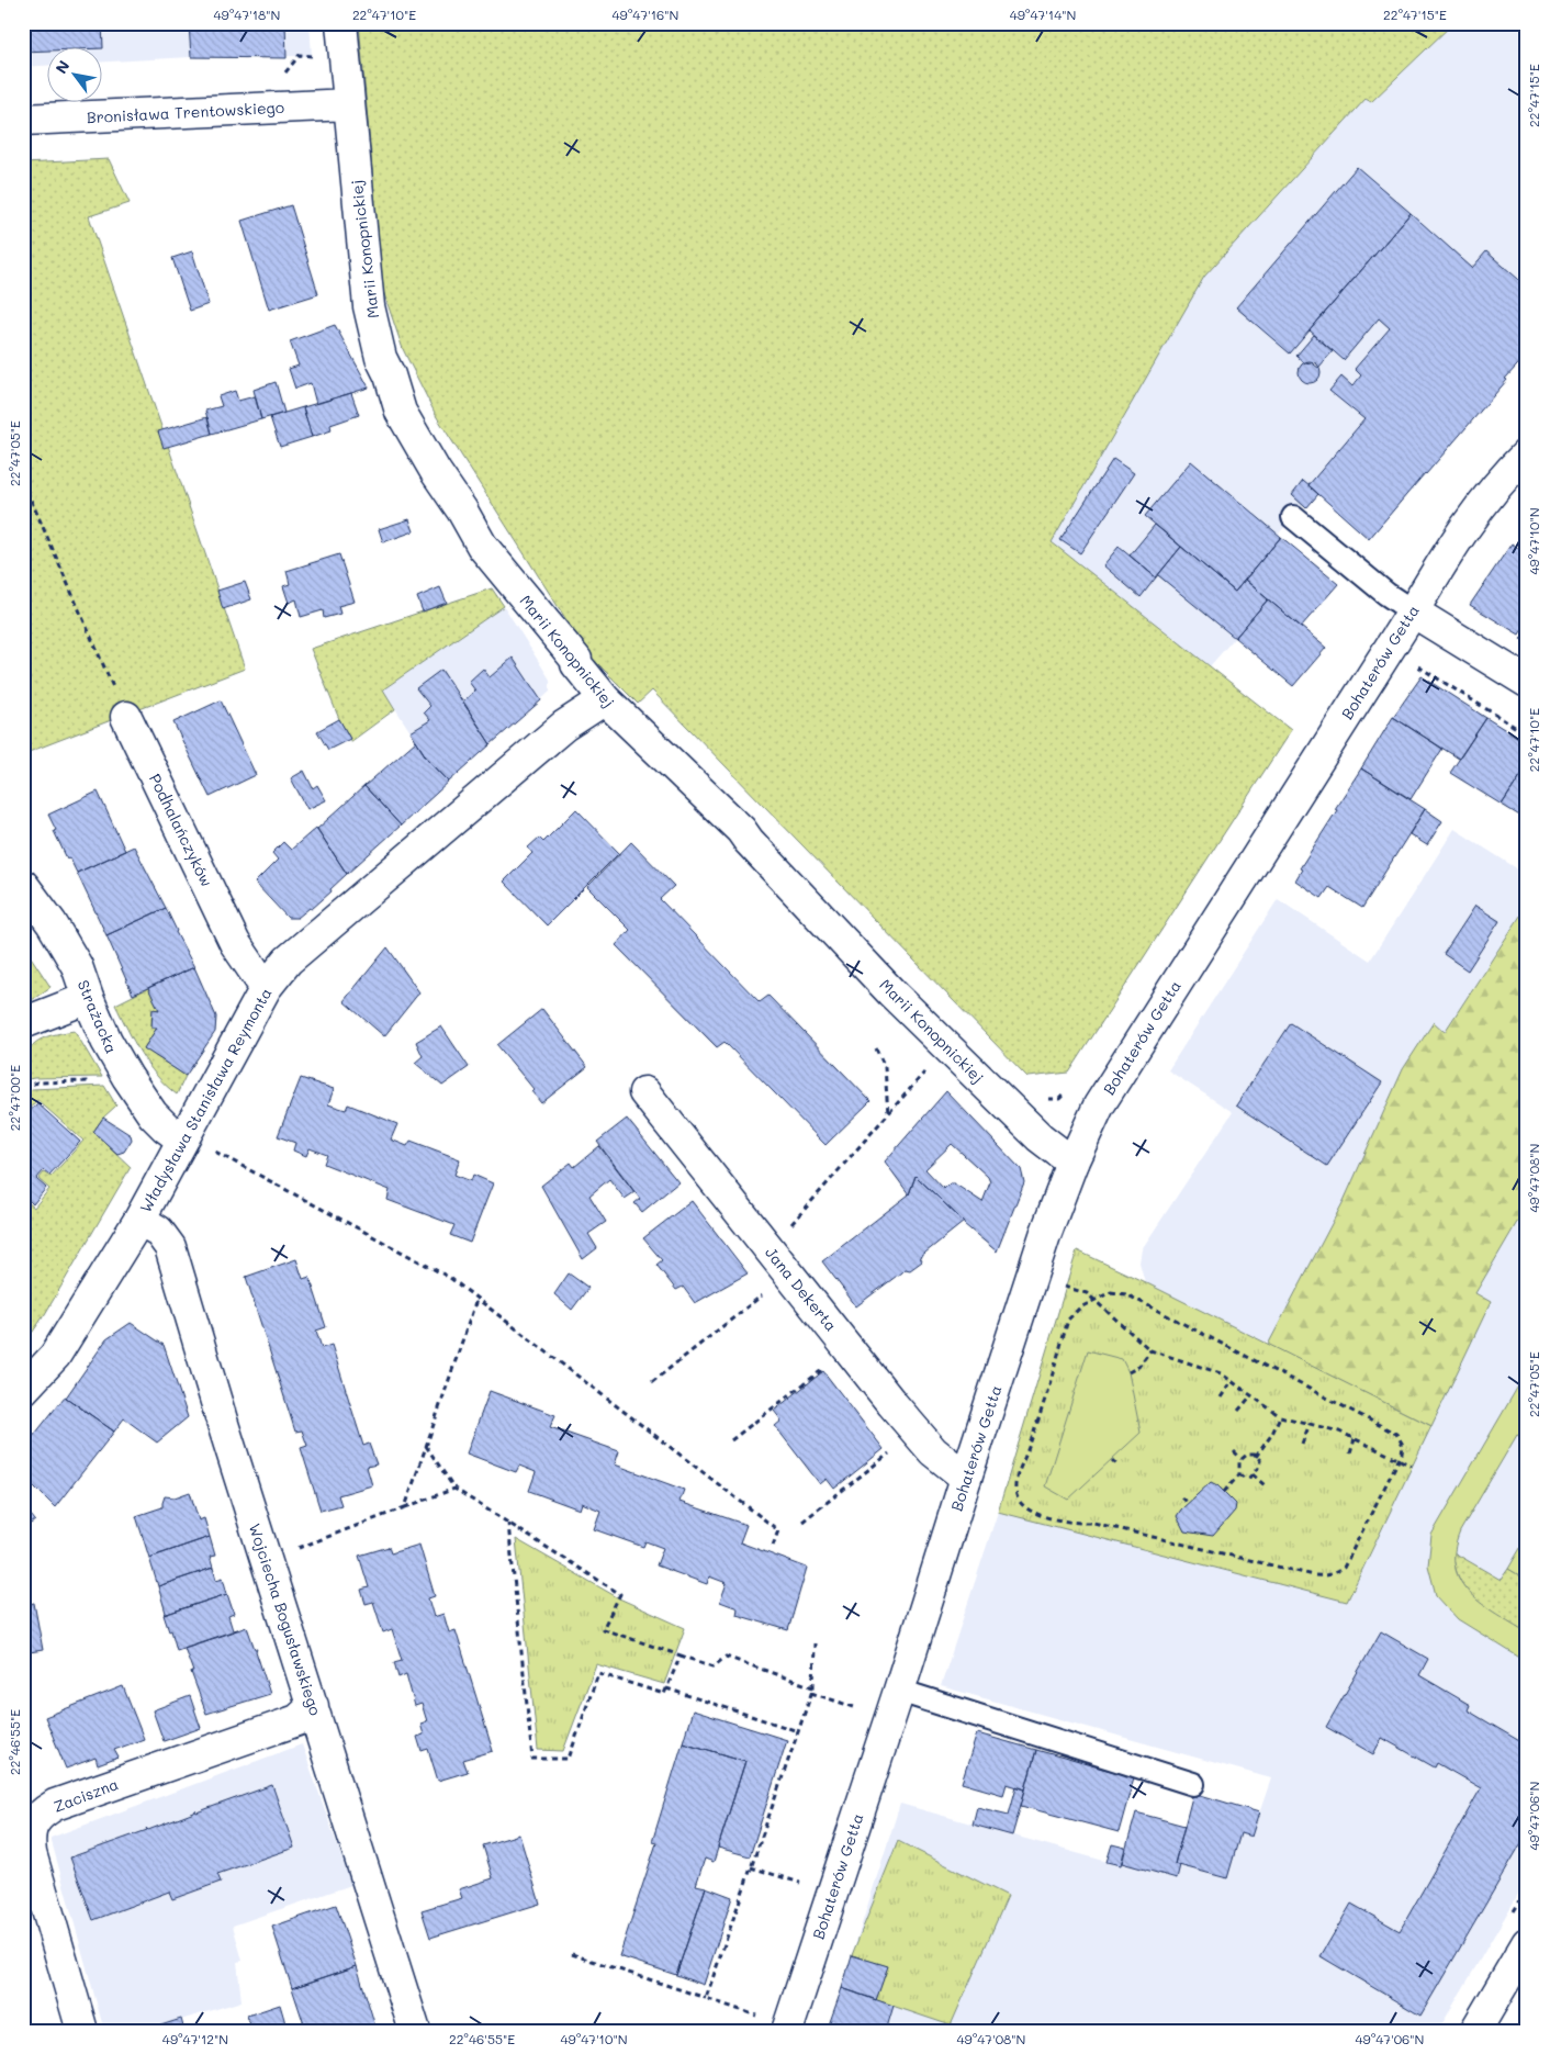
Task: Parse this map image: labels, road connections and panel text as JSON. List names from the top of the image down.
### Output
{
  "streets": {
    "street": [
      "Bronisława Trentowskiego",
      "Marii Konopnickiej",
      "Bohaterów Getta",
      "Podhalańczyków",
      "Strażacka",
      "Władysława Stanisława Reymonta",
      "Jana Dekerta",
      "Wojciecha Bogusławskiego",
      "Zaciszna"
    ]
  },
  "crossings": [
    ["Bronisława Trentowskiego", "Marii Konopnickiej"],
    ["Marii Konopnickiej", "Bohaterów Getta"],
    ["Marii Konopnickiej", "Władysława Stanisława Reymonta"],
    ["Bohaterów Getta", "Jana Dekerta"],
    ["Podhalańczyków", "Władysława Stanisława Reymonta"],
    ["Strażacka", "Władysława Stanisława Reymonta"],
    ["Władysława Stanisława Reymonta", "Wojciecha Bogusławskiego"],
    ["Wojciecha Bogusławskiego", "Zaciszna"]
  ],
  "north": "top left",
  "coordinates": [
    "49°47'18\"N",
    "22°47'10\"E",
    "49°47'16\"N",
    "49°47'14\"N",
    "22°47'15\"E",
    "22°47'05\"E",
    "49°47'10\"N",
    "22°47'00\"E",
    "49°47'08\"N",
    "22°46'55\"E",
    "49°47'06\"N",
    "49°47'12\"N"
  ]
}
